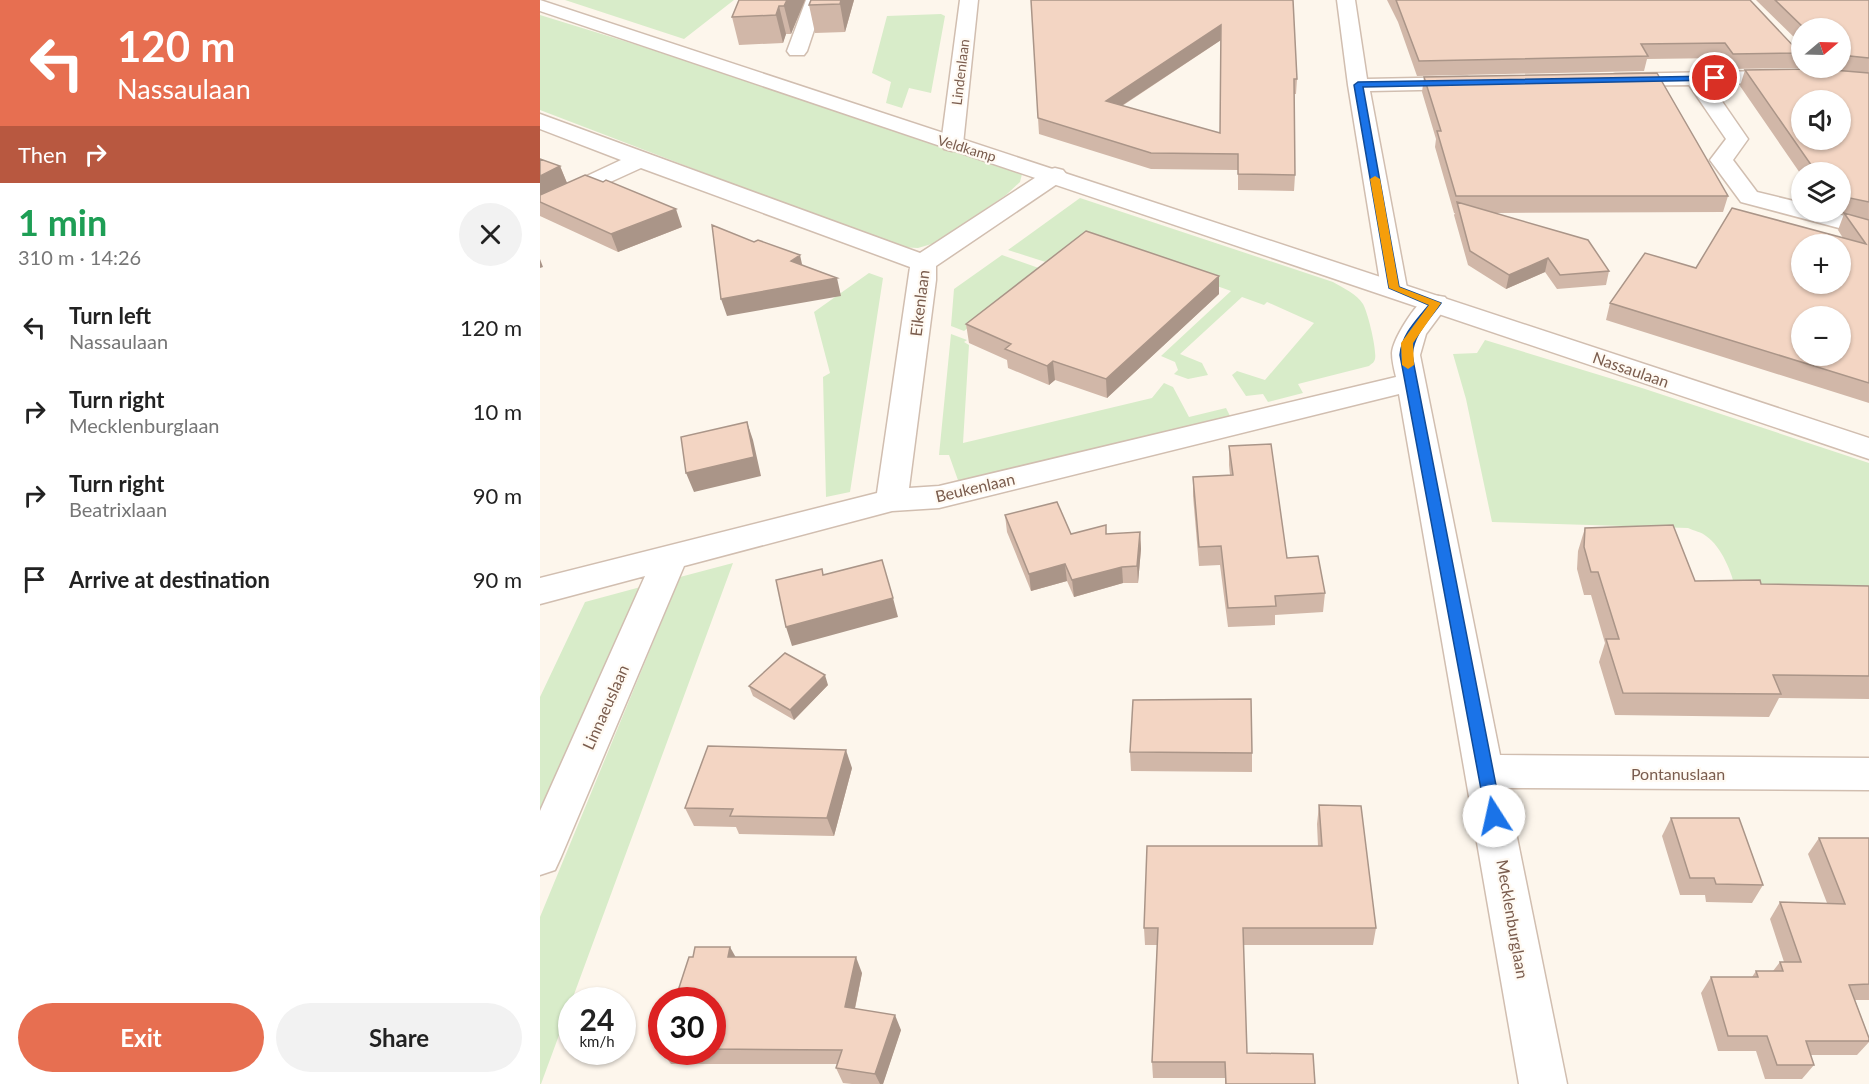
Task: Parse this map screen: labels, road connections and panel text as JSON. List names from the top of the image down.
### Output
{
  "streets": {
    "street": [
      "Lindenlaan",
      "Veldkamp",
      "Eikenlaan",
      "Nassaulaan",
      "Beukenlaan",
      "Linnaeuslaan",
      "Pontanuslaan",
      "Mecklenburglaan"
    ]
  },
  "crossings": [
    ["Lindenlaan", "Veldkamp"],
    ["Veldkamp", "Eikenlaan"],
    ["Veldkamp", "Nassaulaan"],
    ["Eikenlaan", "Beukenlaan"],
    ["Nassaulaan", "Mecklenburglaan"],
    ["Beukenlaan", "Linnaeuslaan"],
    ["Beukenlaan", "Mecklenburglaan"],
    ["Pontanuslaan", "Mecklenburglaan"]
  ],
  "north": "right",
  "page": {
    "turn": ["120 m", "Nassaulaan"],
    "map_buttons": ["+", "−"],
    "then": "Then",
    "heading": ["1 min", "310 m · 14:26"],
    "list": [
      {
        "name": "Turn left",
        "note": "Nassaulaan",
        "value": "120 m"
      },
      {
        "name": "Turn right",
        "note": "Mecklenburglaan",
        "value": "10 m"
      },
      {
        "name": "Turn right",
        "note": "Beatrixlaan",
        "value": "90 m"
      },
      {
        "name": "Arrive at destination",
        "value": "90 m"
      }
    ],
    "speed": "24 km/h",
    "limit": "30",
    "buttons": ["Exit", "Share"]
  }
}
